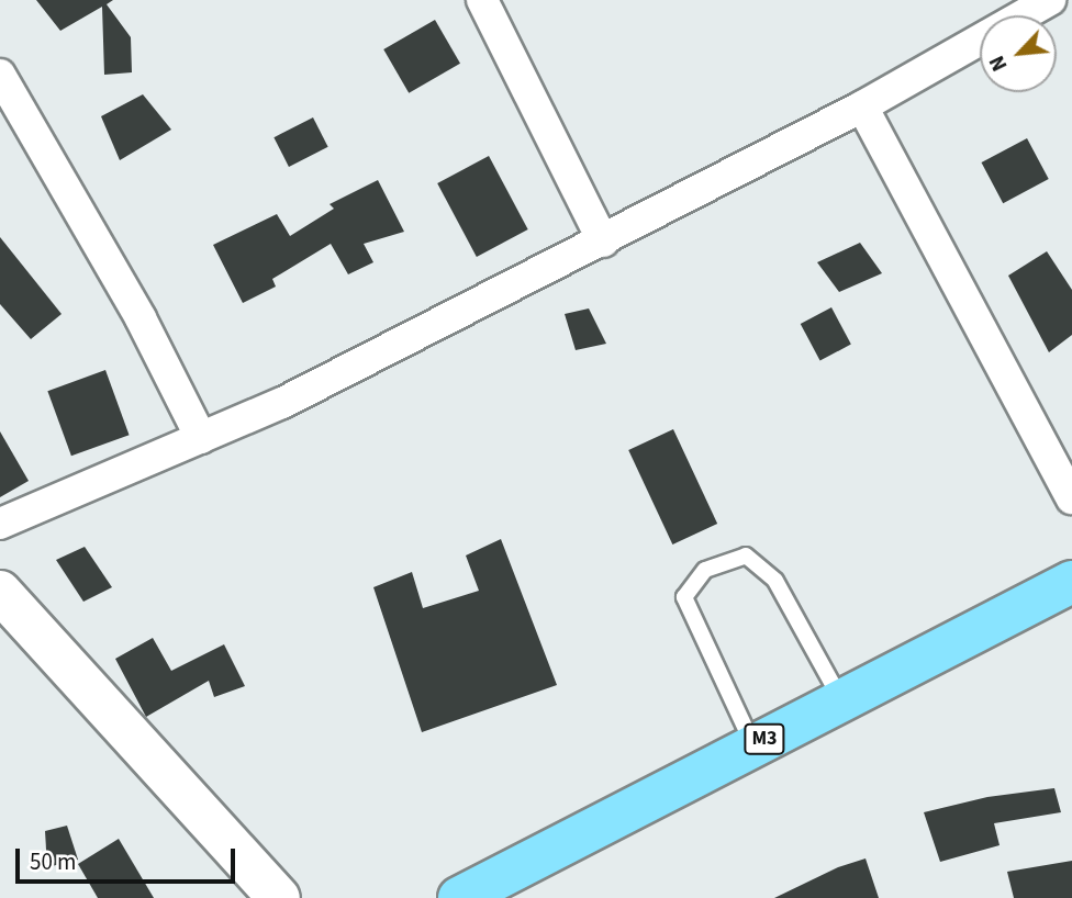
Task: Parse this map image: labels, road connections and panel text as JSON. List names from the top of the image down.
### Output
{
  "streets": {
    "main road": ["M3"]
  },
  "scale_bar": "50 m",
  "north": "bottom left"
}
